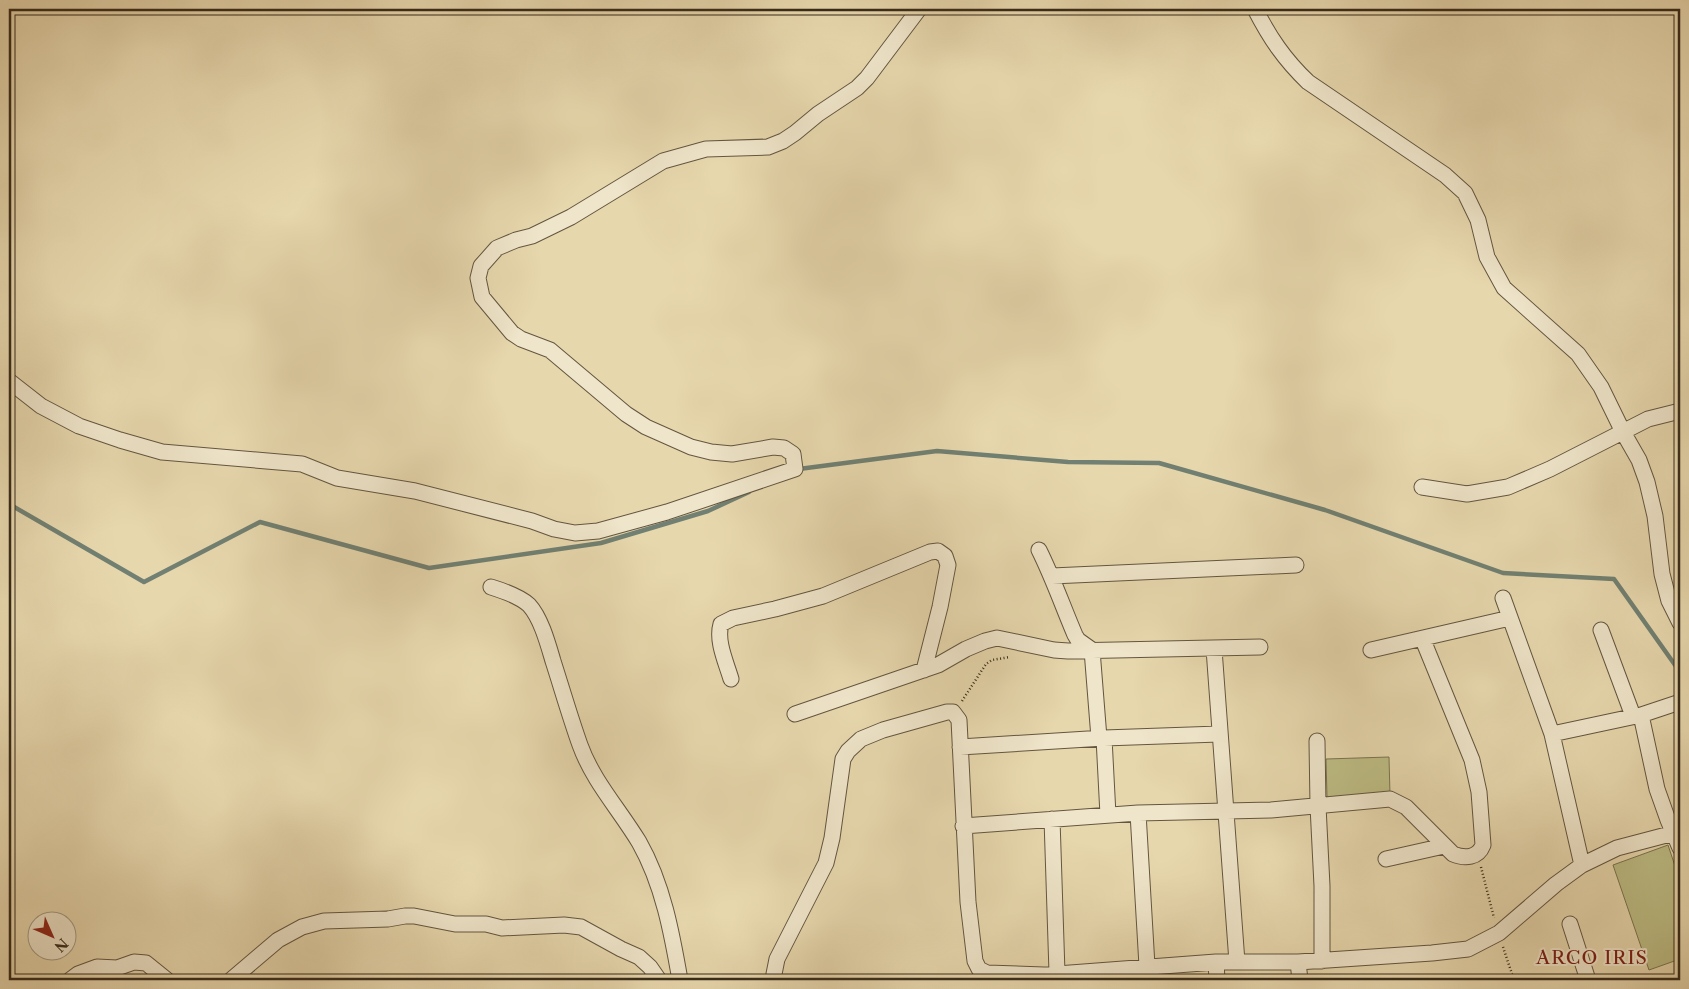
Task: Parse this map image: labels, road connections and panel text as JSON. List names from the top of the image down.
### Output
{
  "districts": ["ARCO IRIS"],
  "north": "bottom right"
}
